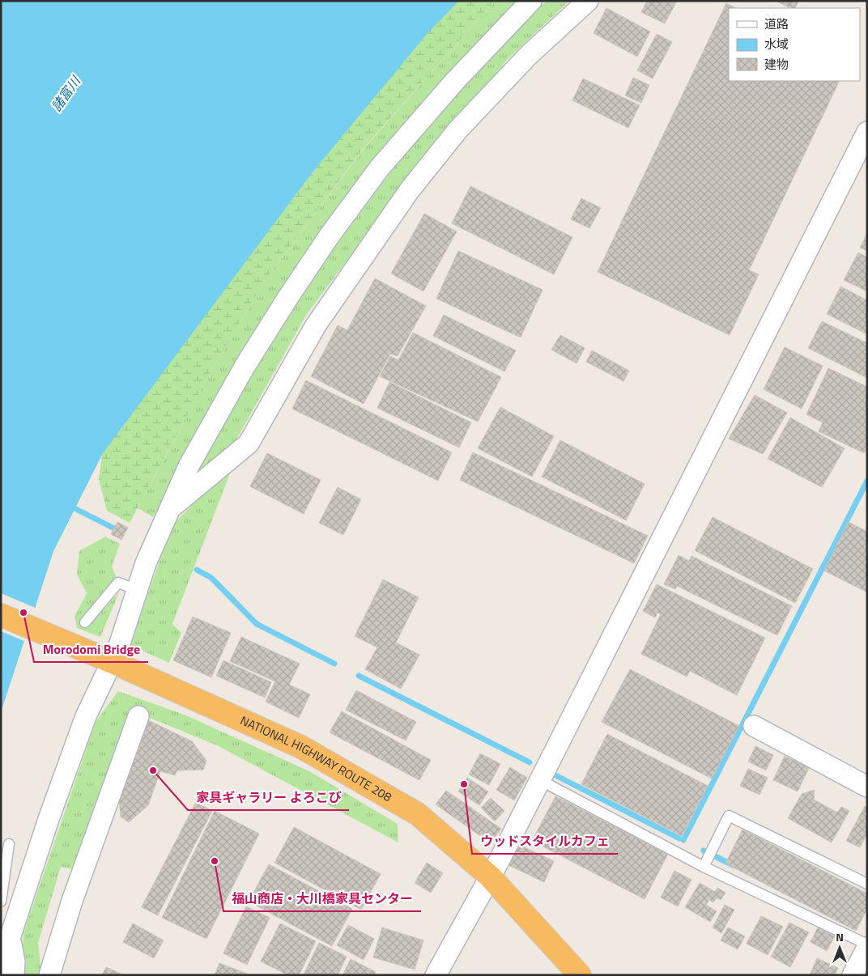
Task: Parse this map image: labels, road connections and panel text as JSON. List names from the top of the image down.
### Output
{
  "streets": {
    "highway": ["NATIONAL HIGHWAY ROUTE 208"]
  },
  "water": ["諸富川"],
  "places": [
    "Morodomi Bridge",
    "家具ギャラリー よろこび",
    "ウッドスタイルカフェ",
    "福山商店・大川橋家具センター"
  ],
  "legend": ["道路", "水域", "建物"],
  "north": "top"
}
